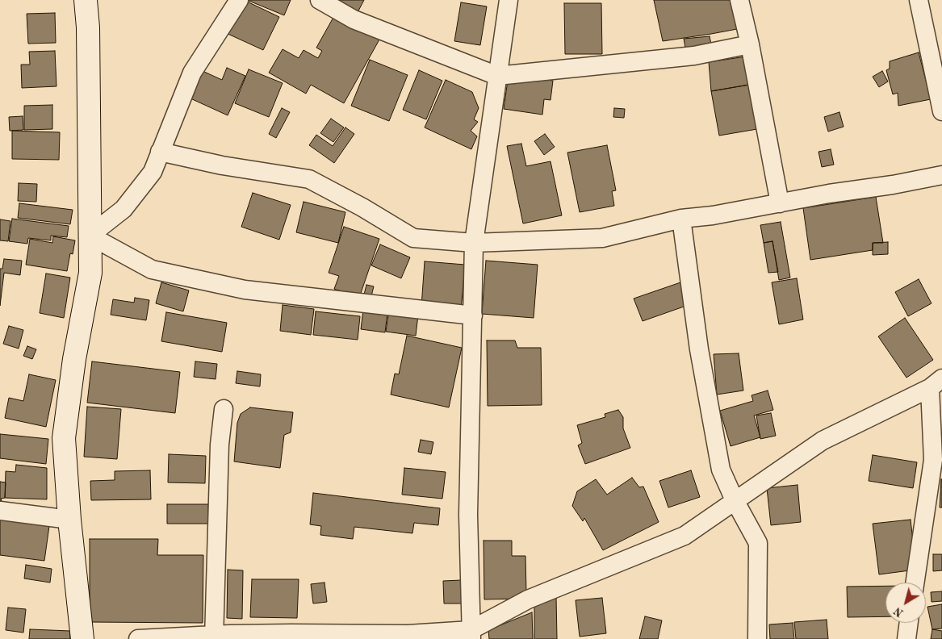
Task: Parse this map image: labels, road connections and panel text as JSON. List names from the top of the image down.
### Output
{
  "north": "bottom left"
}
